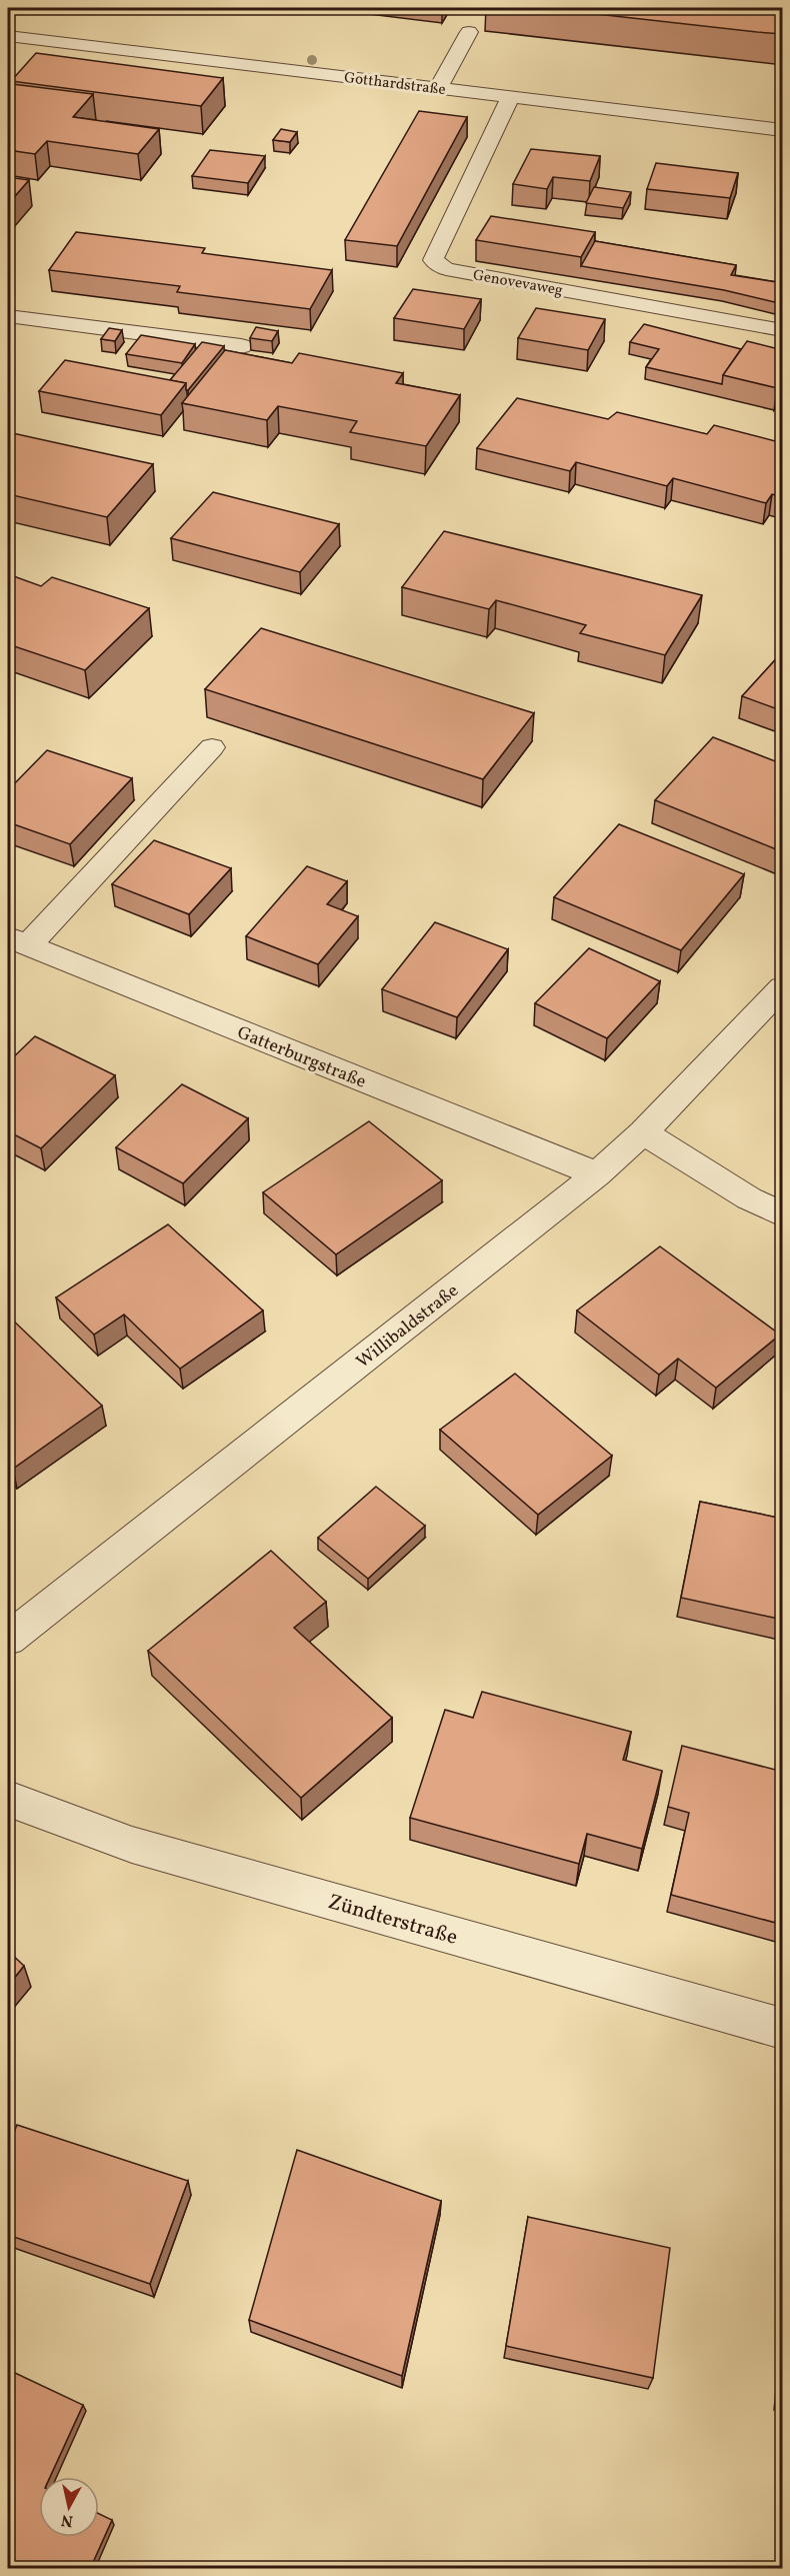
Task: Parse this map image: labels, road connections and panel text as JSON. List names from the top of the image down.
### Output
{
  "streets": {
    "street": [
      "Gotthardstraße",
      "Genovevaweg",
      "Gatterburgstraße",
      "Willibaldstraße",
      "Zündterstraße"
    ]
  },
  "crossings": [
    ["Gotthardstraße", "Genovevaweg"],
    ["Gatterburgstraße", "Willibaldstraße"]
  ],
  "north": "bottom"
}
